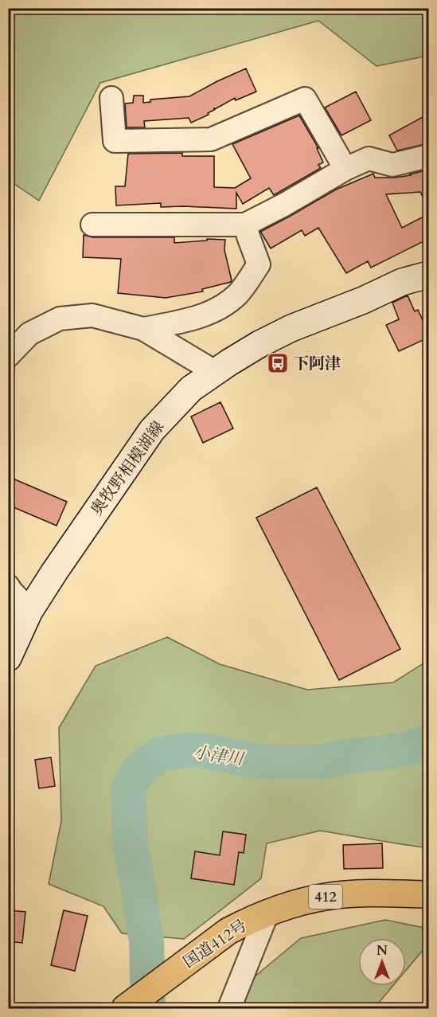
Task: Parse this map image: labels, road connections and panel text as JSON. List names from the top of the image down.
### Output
{
  "streets": {
    "highway": ["412", "国道412号"],
    "main road": ["奥牧野相模湖線"]
  },
  "water": ["小津川"],
  "places": {
    "bus stop": ["下阿津"]
  },
  "north": "top"
}
